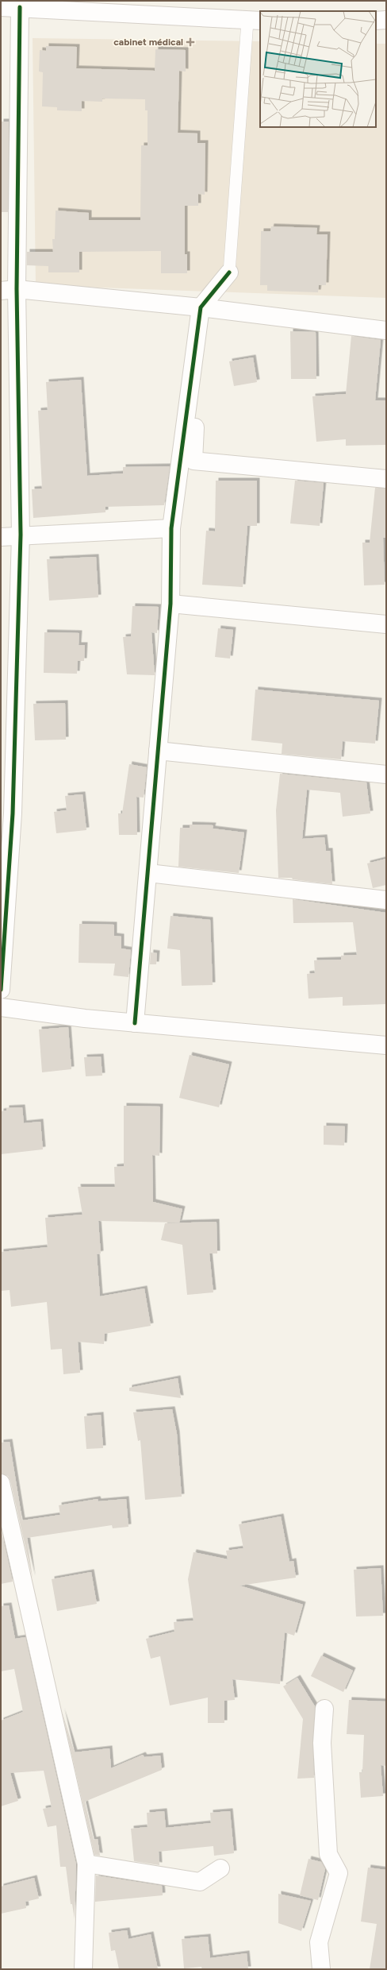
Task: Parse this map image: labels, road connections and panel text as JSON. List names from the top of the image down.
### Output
{
  "places": {
    "health": ["cabinet médical"]
  }
}
